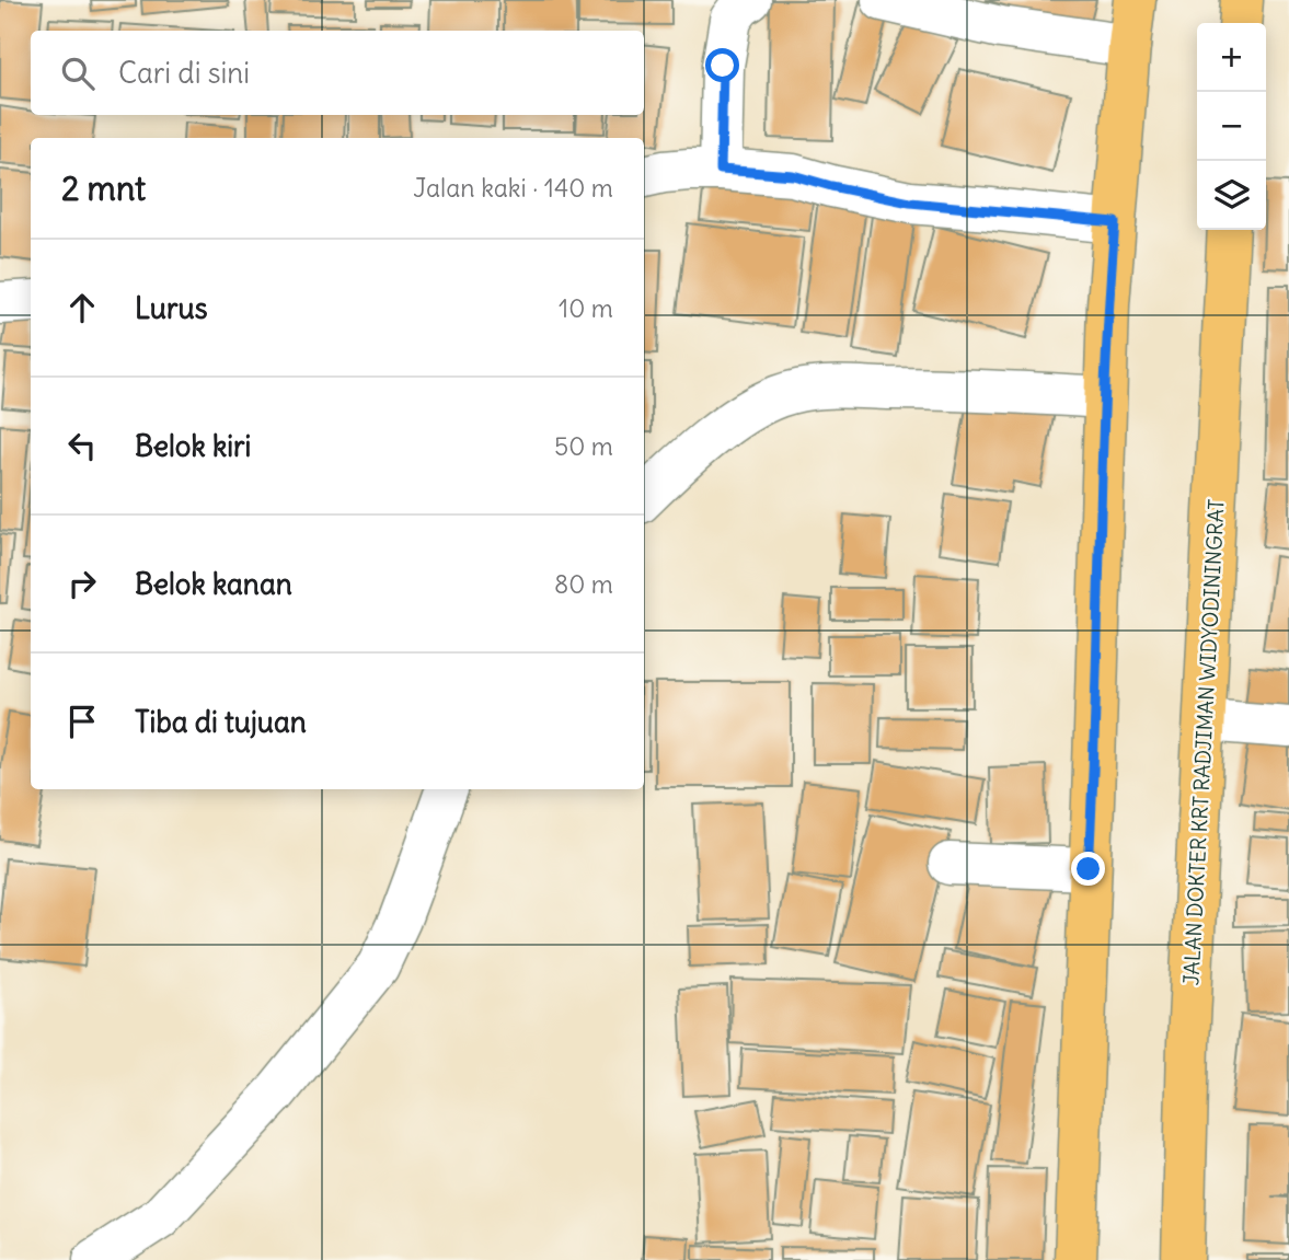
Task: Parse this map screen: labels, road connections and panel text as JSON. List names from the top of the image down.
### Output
{
  "streets": {
    "main road": ["JALAN DOKTER KRT RADJIMAN WIDYODININGRAT"]
  },
  "page": {
    "map_buttons": ["+", "−"],
    "search": "Cari di sini",
    "heading": ["2 mnt", "Jalan kaki · 140 m"],
    "list": [
      ["Lurus", "10 m"],
      ["Belok kiri", "50 m"],
      ["Belok kanan", "80 m"],
      "Tiba di tujuan"
    ]
  }
}
